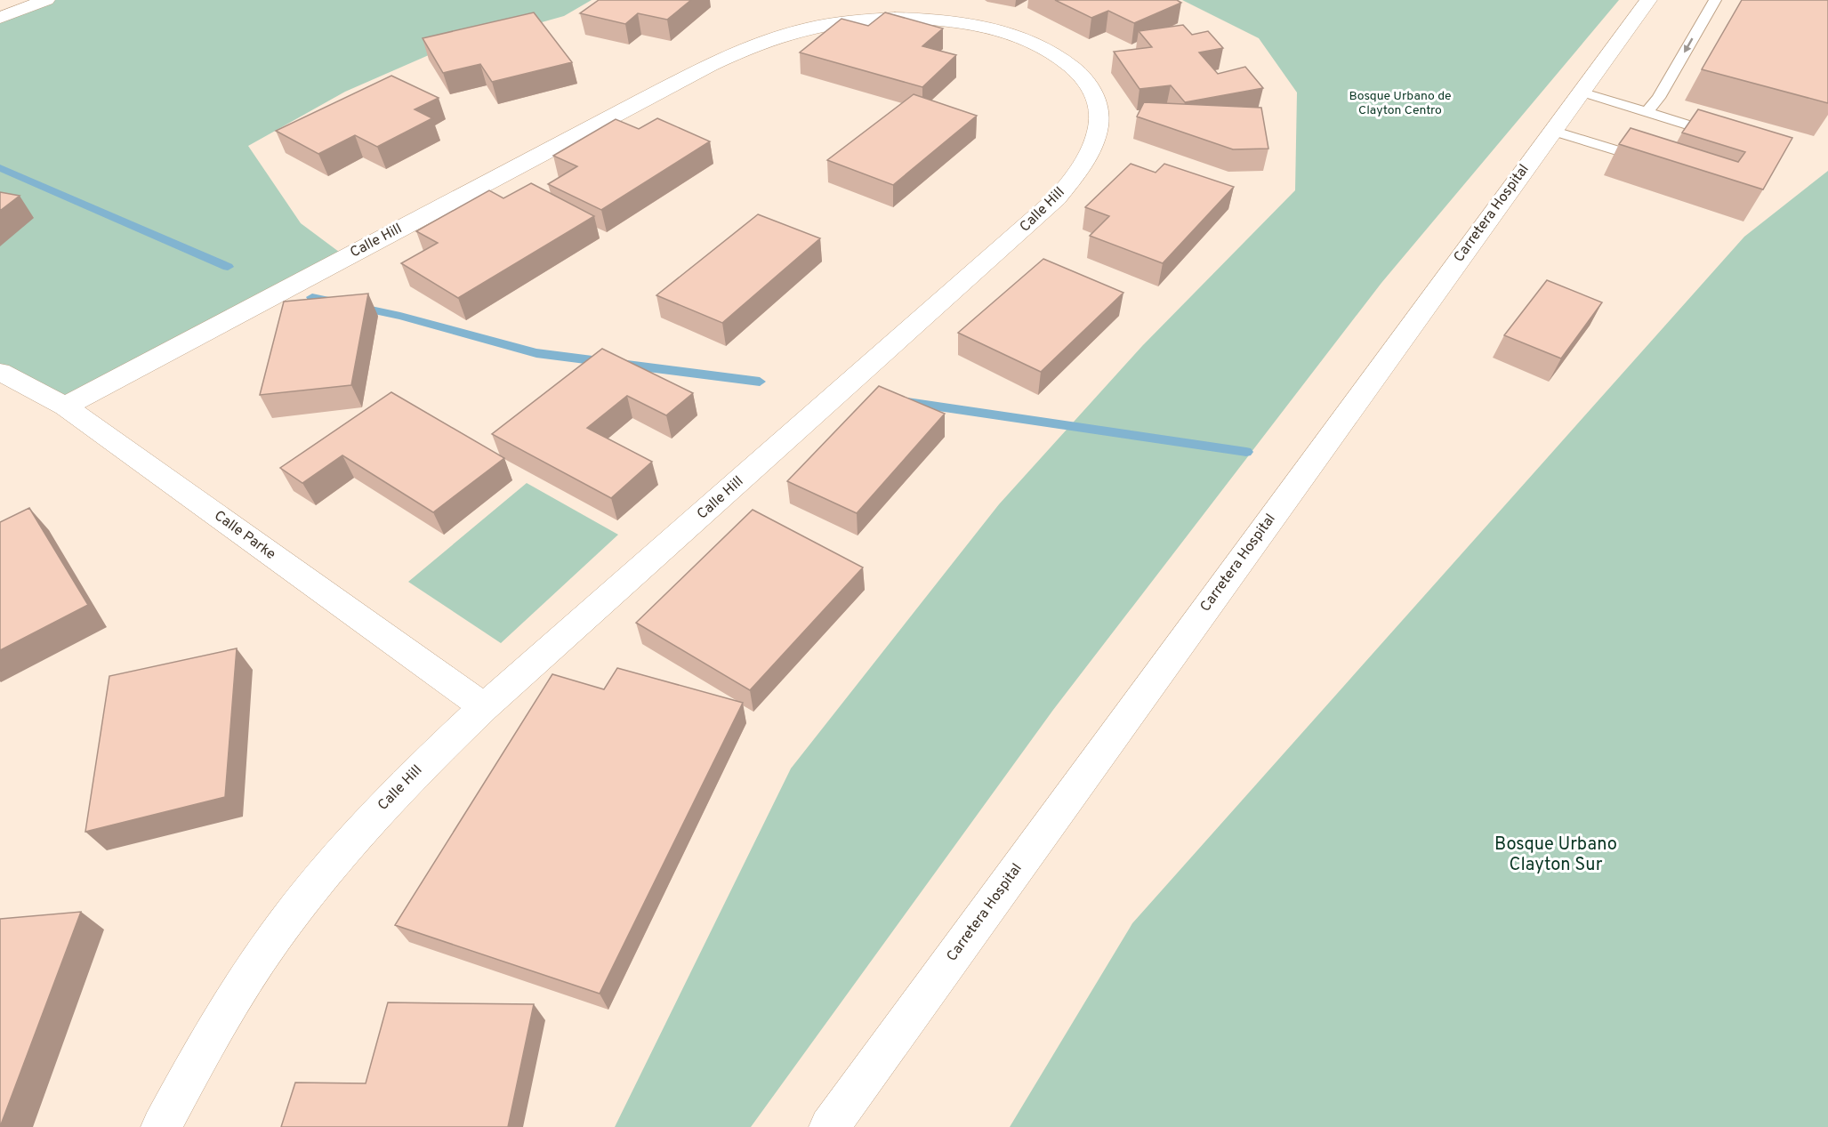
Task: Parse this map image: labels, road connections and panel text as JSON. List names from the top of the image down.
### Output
{
  "streets": {
    "street": ["Calle Hill", "Carretera Hospital", "Calle Parke"]
  },
  "crossings": [
    ["Calle Hill", "Calle Parke"]
  ],
  "parks": ["Bosque Urbano de Clayton Centro", "Bosque Urbano Clayton Sur"]
}
